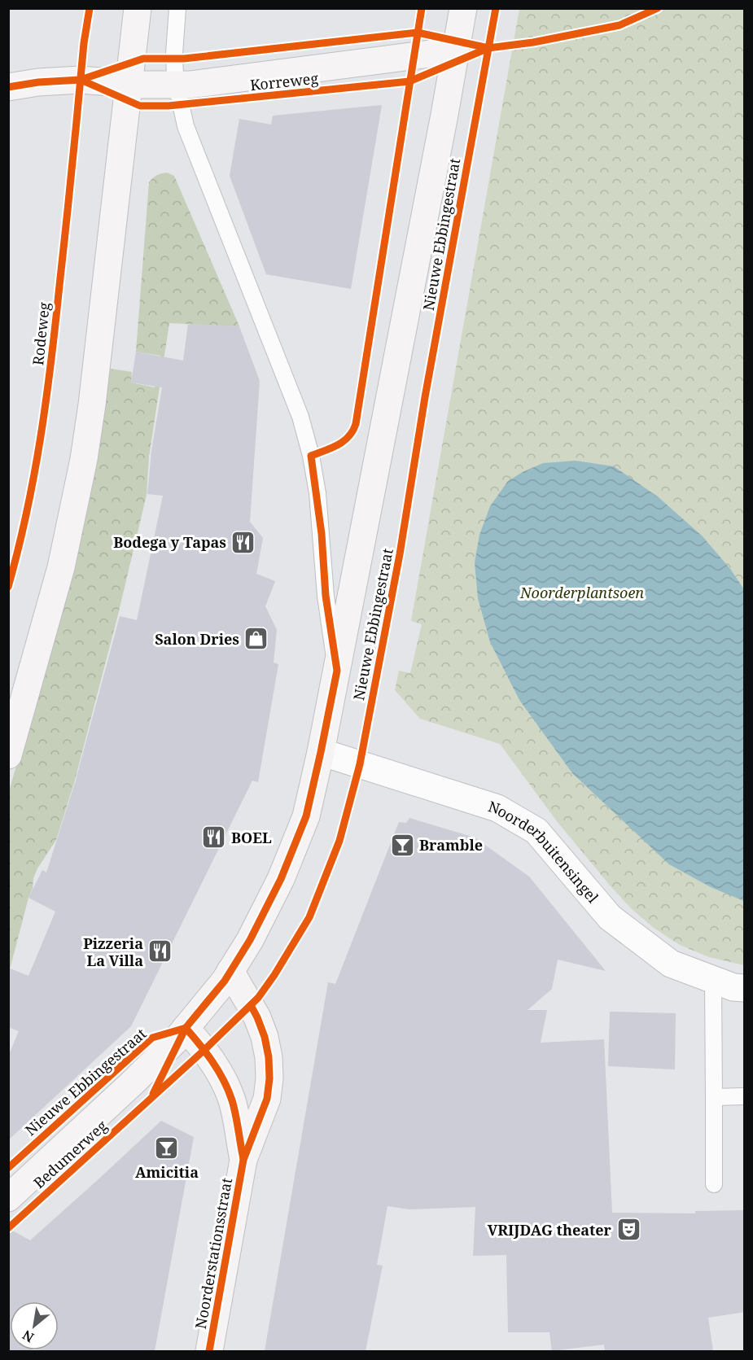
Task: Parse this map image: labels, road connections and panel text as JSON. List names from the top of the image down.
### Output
{
  "streets": {
    "main road": ["Korreweg", "Nieuwe Ebbingestraat", "Noorderstationsstraat"],
    "street": ["Noorderbuitensingel"],
    "cycle path": ["Rodeweg", "Bedumerweg"]
  },
  "crossings": [
    ["Korreweg", "Nieuwe Ebbingestraat"],
    ["Nieuwe Ebbingestraat", "Noorderbuitensingel"],
    ["Nieuwe Ebbingestraat", "Noorderstationsstraat"]
  ],
  "parks": ["Noorderplantsoen"],
  "places": {
    "restaurant": ["Bodega y Tapas", "BOEL", "Pizzeria La Villa"],
    "shop": ["Salon Dries"],
    "bar": ["Bramble", "Amicitia"],
    "theatre": ["VRIJDAG theater"]
  },
  "north": "bottom left"
}
